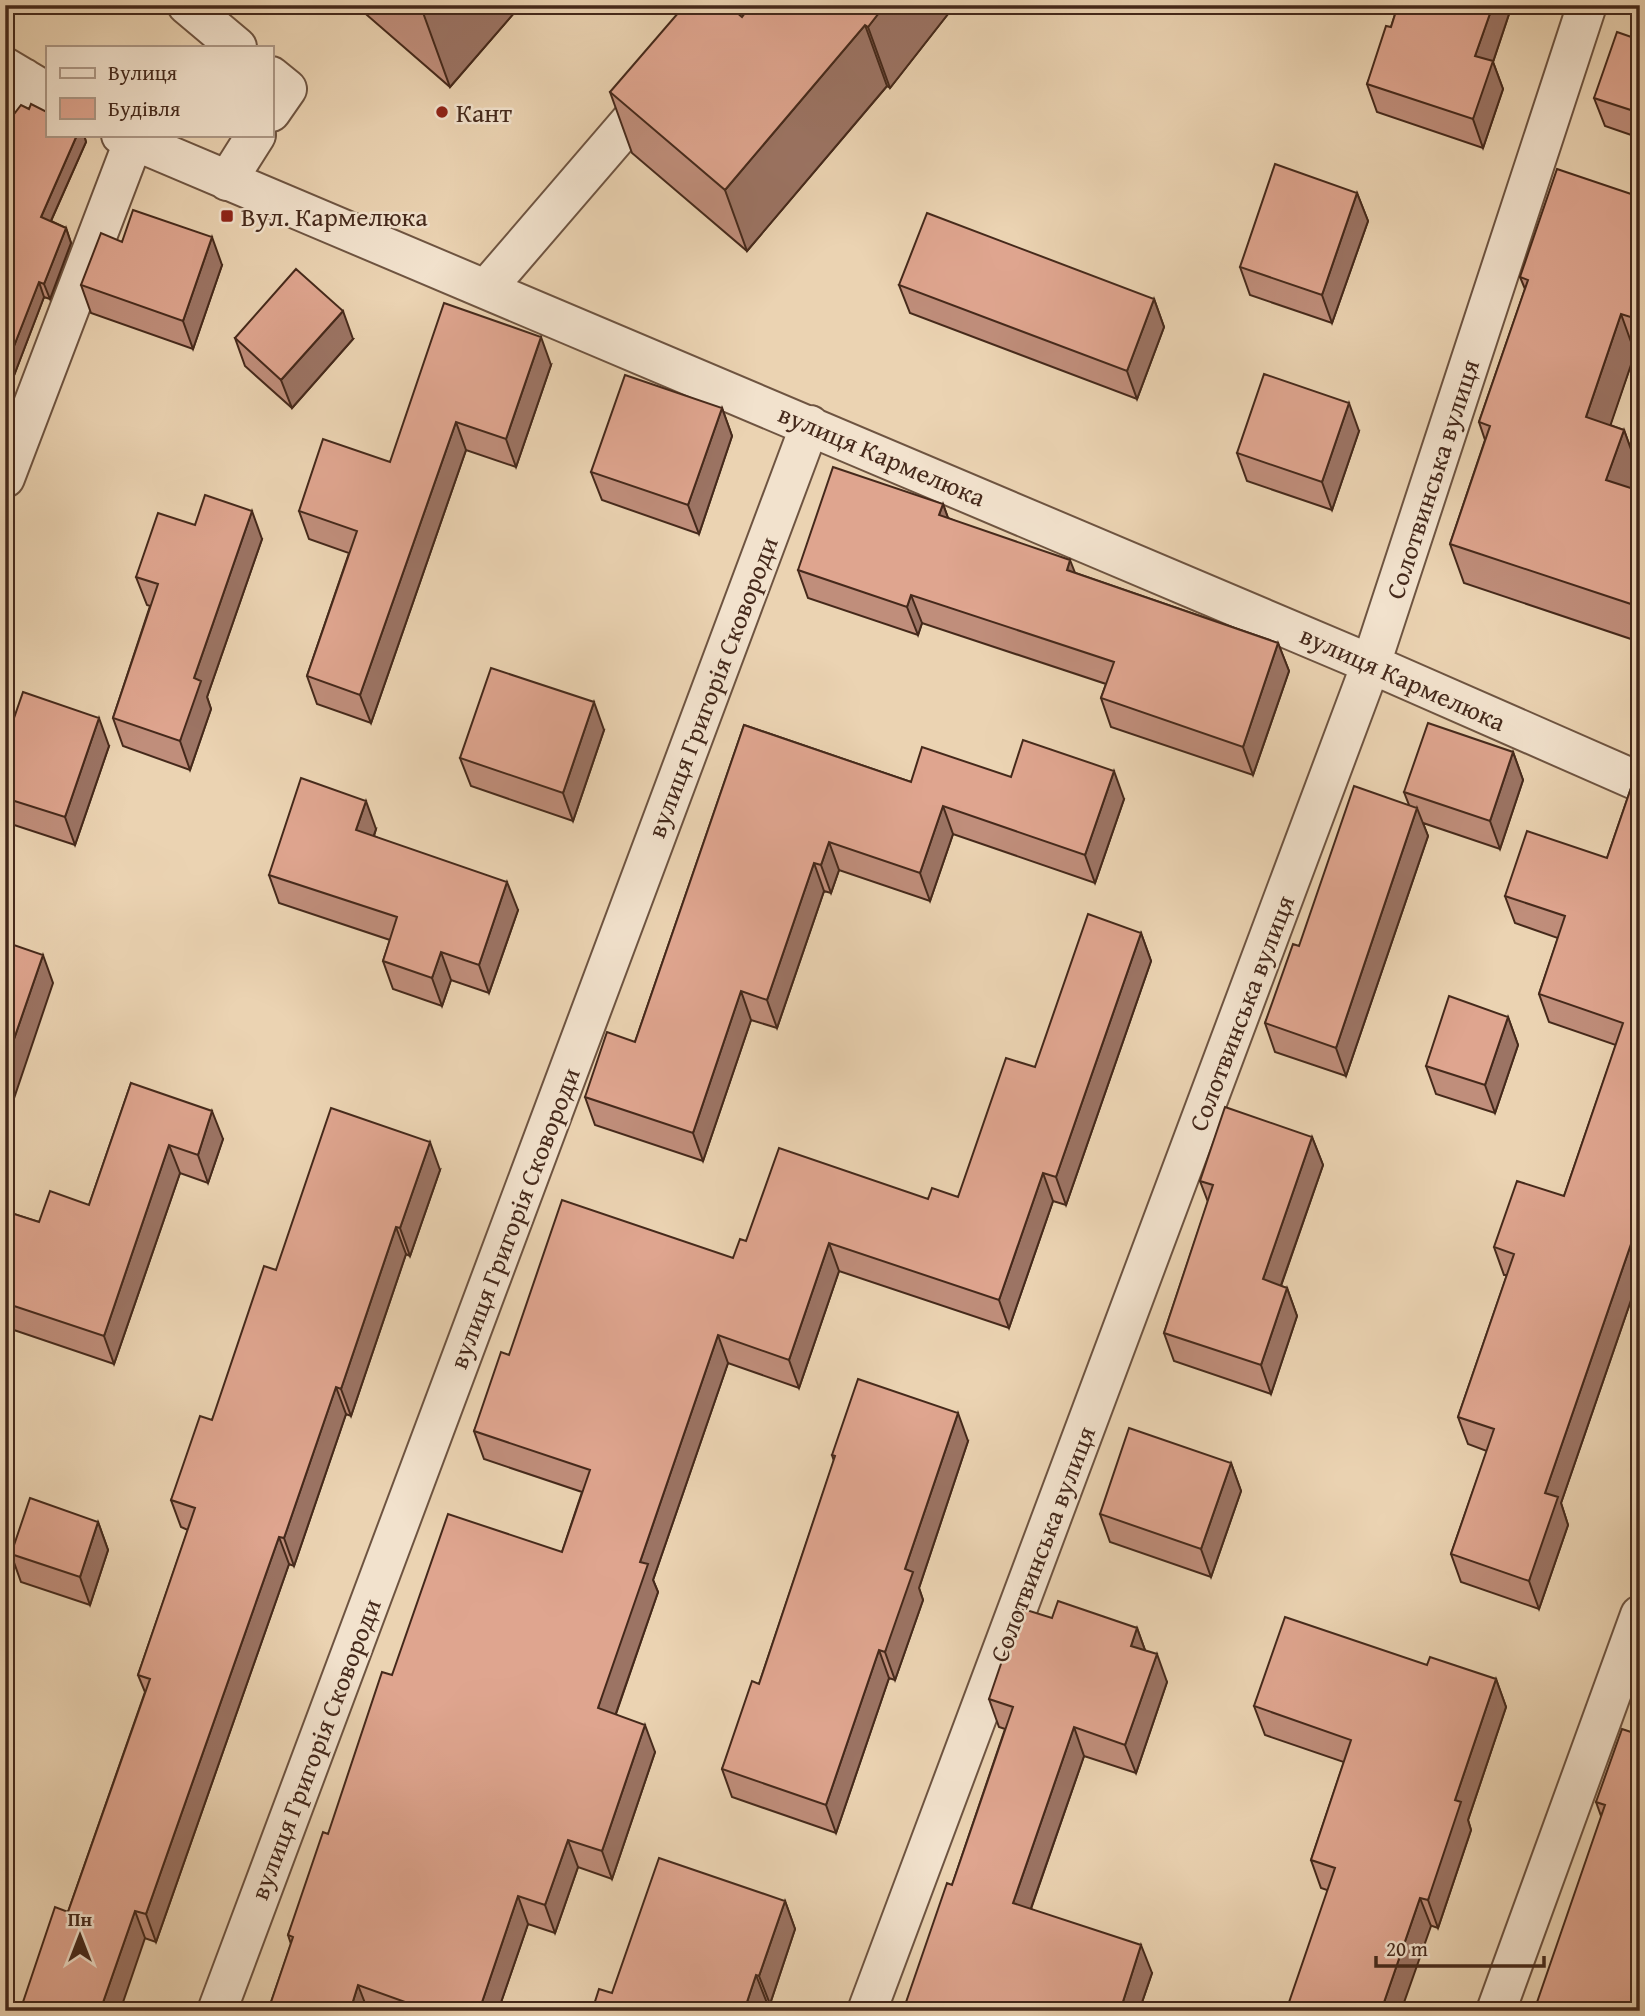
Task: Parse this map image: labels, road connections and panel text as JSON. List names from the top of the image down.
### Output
{
  "streets": {
    "street": ["вулиця Кармелюка", "Солотвинська вулиця", "вулиця Григорія Сковороди"]
  },
  "crossings": [
    ["вулиця Кармелюка", "Солотвинська вулиця"],
    ["вулиця Кармелюка", "вулиця Григорія Сковороди"]
  ],
  "places": {
    "other": ["Кант"],
    "transit": ["Вул. Кармелюка"]
  },
  "legend": ["Вулиця", "Будівля"],
  "scale_bar": "20 m",
  "north": "top"
}
